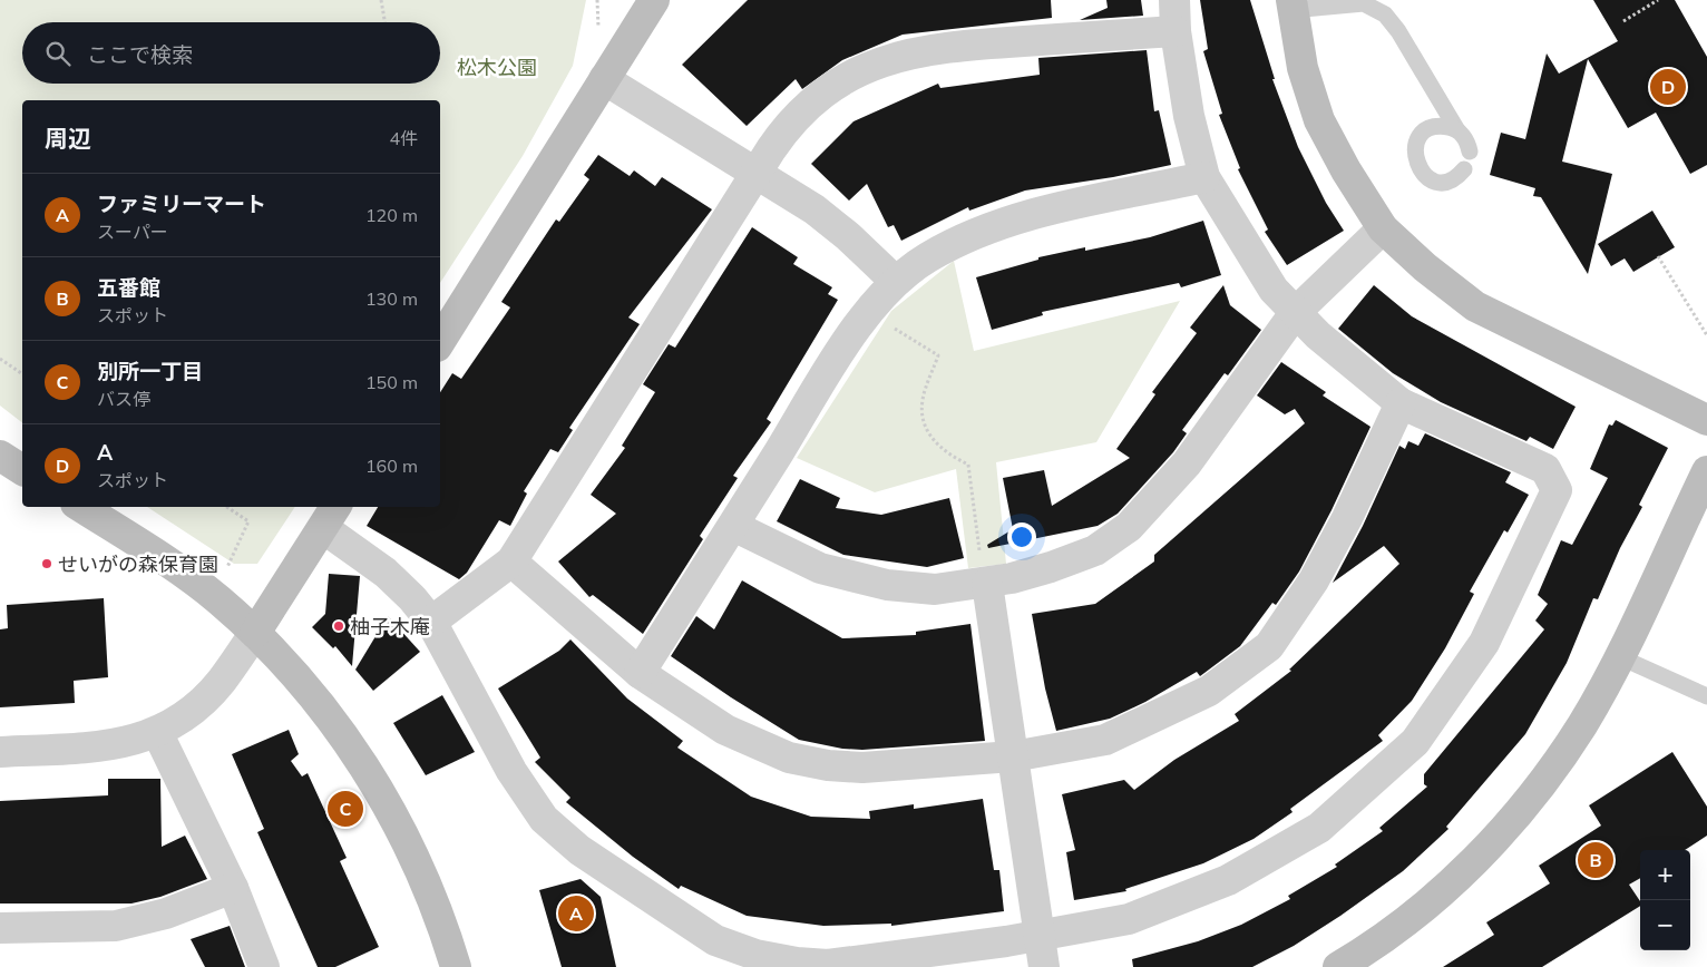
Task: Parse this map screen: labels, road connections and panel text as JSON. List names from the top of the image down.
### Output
{
  "parks": ["松木公園"],
  "places": ["せいがの森保育園", "柚子木庵"],
  "page": {
    "search": "ここで検索",
    "pins": [
      "D",
      "C",
      "B",
      "A"
    ],
    "heading": ["周辺", "4件"],
    "list": [
      {
        "mark": "A",
        "name": "ファミリーマート",
        "note": "スーパー",
        "value": "120 m"
      },
      {
        "mark": "B",
        "name": "五番館",
        "note": "スポット",
        "value": "130 m"
      },
      {
        "mark": "C",
        "name": "別所一丁目",
        "note": "バス停",
        "value": "150 m"
      },
      {
        "mark": "D",
        "name": "A",
        "note": "スポット",
        "value": "160 m"
      }
    ],
    "map_buttons": ["+", "−"]
  }
}
